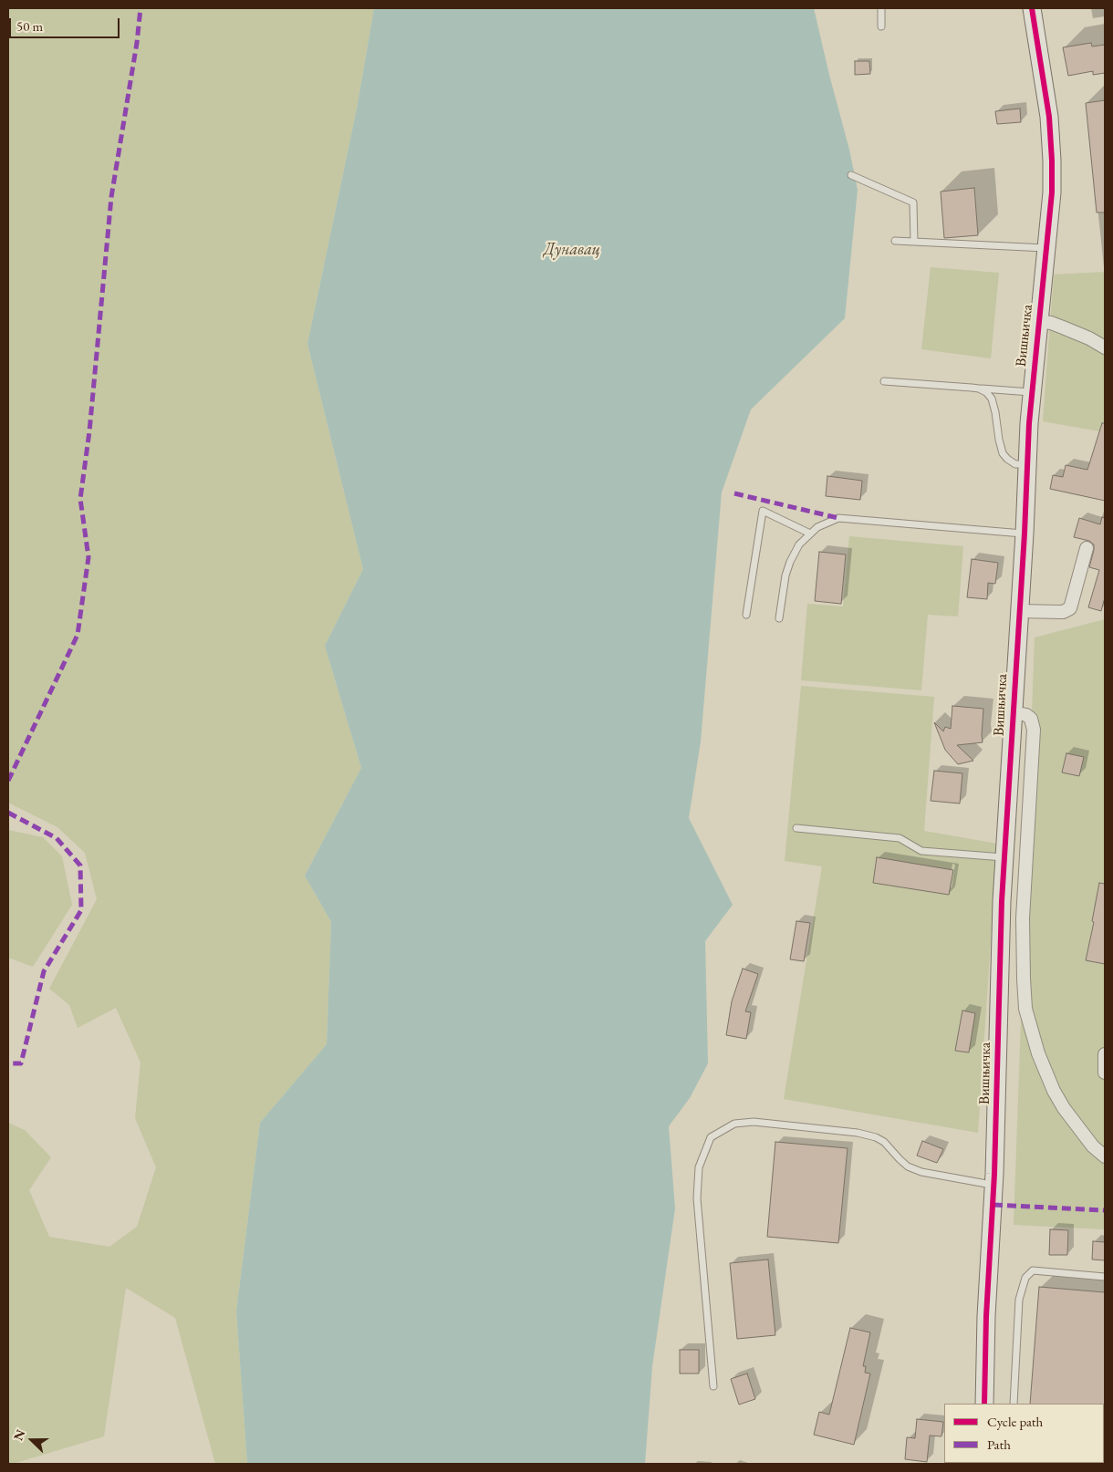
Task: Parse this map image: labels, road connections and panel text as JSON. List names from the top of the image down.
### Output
{
  "streets": {
    "street": ["Вишњичка"]
  },
  "water": ["Дунавац"],
  "legend": ["Cycle path", "Path"],
  "scale_bar": "50 m",
  "north": "left"
}
